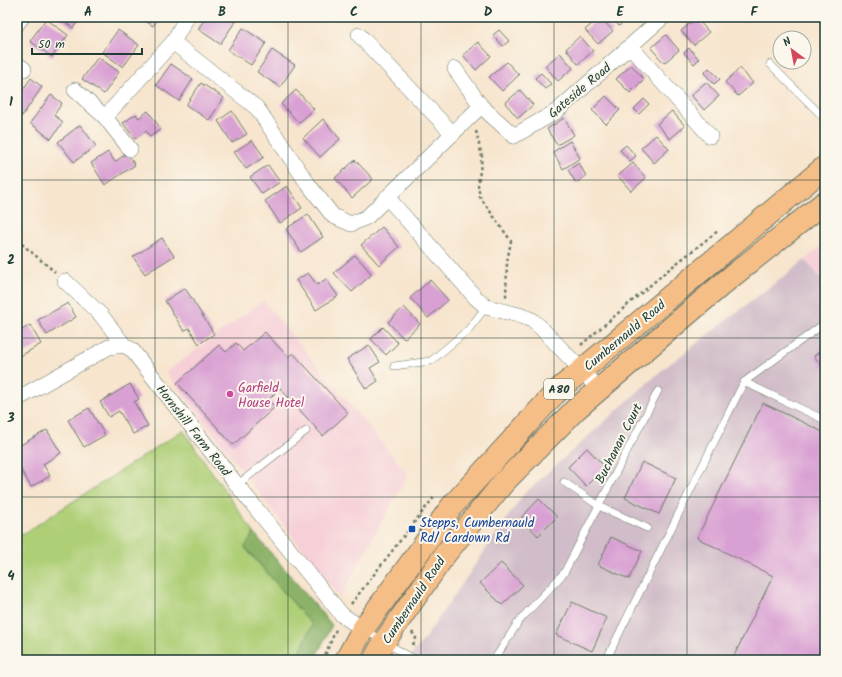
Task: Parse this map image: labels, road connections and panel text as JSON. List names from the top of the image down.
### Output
{
  "streets": {
    "main road": ["Cumbernauld Road", "A80"],
    "street": ["Gateside Road", "Hornshill Farm Road"],
    "lane": ["Buchanan Court"]
  },
  "crossings": [
    ["Cumbernauld Road", "Hornshill Farm Road"]
  ],
  "places": {
    "other": ["Garfield House Hotel"],
    "transit": ["Stepps, Cumbernauld Rd/ Cardown Rd"]
  },
  "scale_bar": "50 m",
  "north": "top left",
  "grid": {
    "columns": [
      "A",
      "B",
      "C",
      "D",
      "E",
      "F"
    ],
    "rows": [
      "1",
      "2",
      "3",
      "4"
    ]
  }
}
